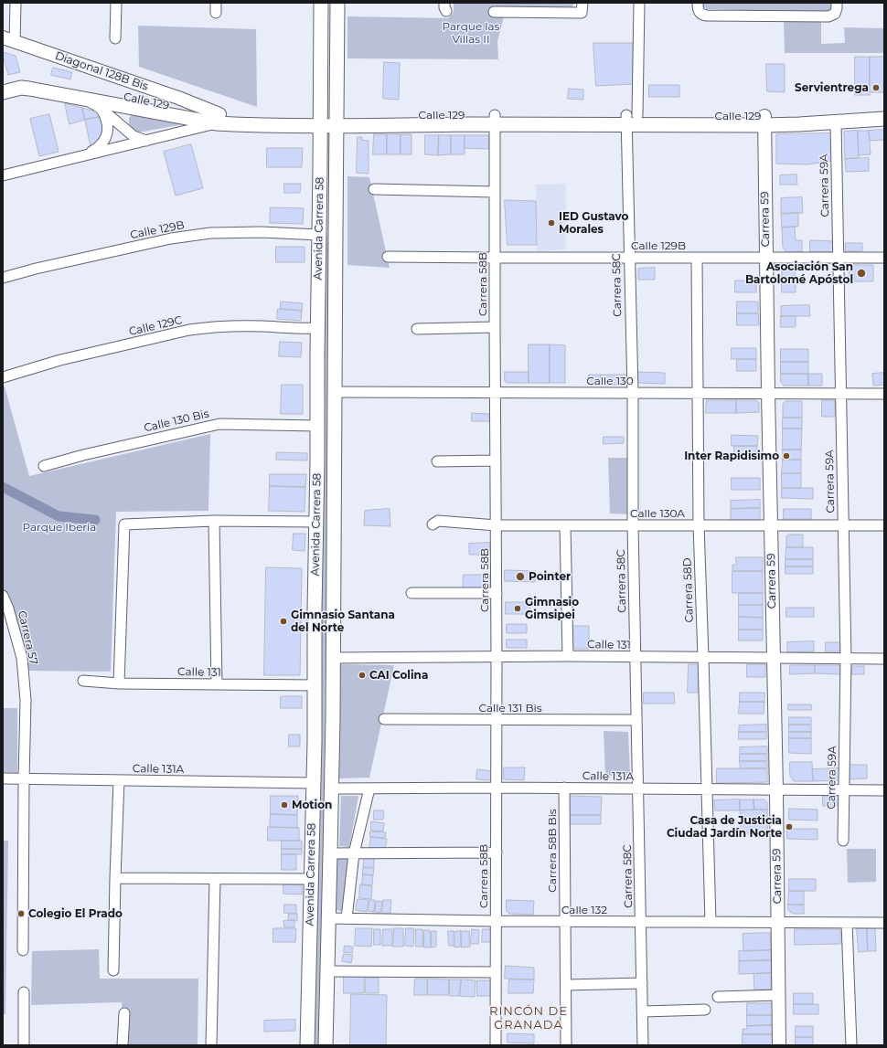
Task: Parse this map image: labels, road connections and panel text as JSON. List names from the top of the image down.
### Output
{
  "streets": {
    "main road": ["Calle 129", "Avenida Carrera 58"],
    "street": [
      "Diagonal 128B Bis",
      "Carrera 59A",
      "Carrera 59",
      "Calle 129B",
      "Carrera 58B",
      "Carrera 58C",
      "Calle 129C",
      "Calle 130",
      "Calle 130 Bis",
      "Calle 130A",
      "Carrera 58D",
      "Carrera 57",
      "Calle 131",
      "Calle 131 Bis",
      "Calle 131A",
      "Carrera 58B Bis",
      "Calle 132"
    ]
  },
  "crossings": [
    ["Diagonal 128B Bis", "Calle 129"],
    ["Calle 129", "Carrera 59A"],
    ["Calle 129", "Carrera 59"],
    ["Calle 129", "Avenida Carrera 58"],
    ["Calle 129", "Carrera 58B"],
    ["Calle 129", "Carrera 58C"],
    ["Carrera 59A", "Calle 129B"],
    ["Carrera 59A", "Calle 130"],
    ["Carrera 59A", "Calle 130A"],
    ["Carrera 59A", "Calle 131"],
    ["Carrera 59A", "Calle 131A"],
    ["Carrera 59", "Calle 129B"],
    ["Carrera 59", "Calle 130"],
    ["Carrera 59", "Calle 130A"],
    ["Carrera 59", "Calle 131"],
    ["Carrera 59", "Calle 131A"],
    ["Carrera 59", "Calle 132"],
    ["Avenida Carrera 58", "Calle 129B"],
    ["Avenida Carrera 58", "Calle 129C"],
    ["Avenida Carrera 58", "Calle 130"],
    ["Avenida Carrera 58", "Calle 130 Bis"],
    ["Avenida Carrera 58", "Calle 131"],
    ["Avenida Carrera 58", "Calle 131A"],
    ["Avenida Carrera 58", "Calle 132"],
    ["Calle 129B", "Carrera 58B"],
    ["Calle 129B", "Carrera 58C"],
    ["Calle 129B", "Carrera 58D"],
    ["Carrera 58B", "Calle 130"],
    ["Carrera 58B", "Calle 130A"],
    ["Carrera 58B", "Calle 131"],
    ["Carrera 58B", "Calle 131 Bis"],
    ["Carrera 58B", "Calle 131A"],
    ["Carrera 58B", "Calle 132"],
    ["Carrera 58C", "Calle 130"],
    ["Carrera 58C", "Calle 130A"],
    ["Carrera 58C", "Calle 131"],
    ["Carrera 58C", "Calle 131 Bis"],
    ["Carrera 58C", "Calle 131A"],
    ["Carrera 58C", "Calle 132"],
    ["Calle 130", "Carrera 58D"],
    ["Calle 130A", "Carrera 58D"],
    ["Carrera 58D", "Calle 131"],
    ["Carrera 58D", "Calle 131A"],
    ["Carrera 58D", "Calle 132"],
    ["Carrera 57", "Calle 131A"],
    ["Calle 131A", "Carrera 58B Bis"],
    ["Carrera 58B Bis", "Calle 132"]
  ],
  "districts": ["RINCÓN DE GRANADA"],
  "parks": ["Parque las Villas II", "Parque Iberia"],
  "places": [
    "Servientrega",
    "IED Gustavo Morales",
    "Asociación San Bartolomé Apóstol",
    "Inter Rapidisimo",
    "Pointer",
    "Gimnasio Gimsipei",
    "Gimnasio Santana del Norte",
    "CAI Colina",
    "Motion",
    "Casa de Justicia Ciudad Jardín Norte",
    "Colegio El Prado"
  ]
}
